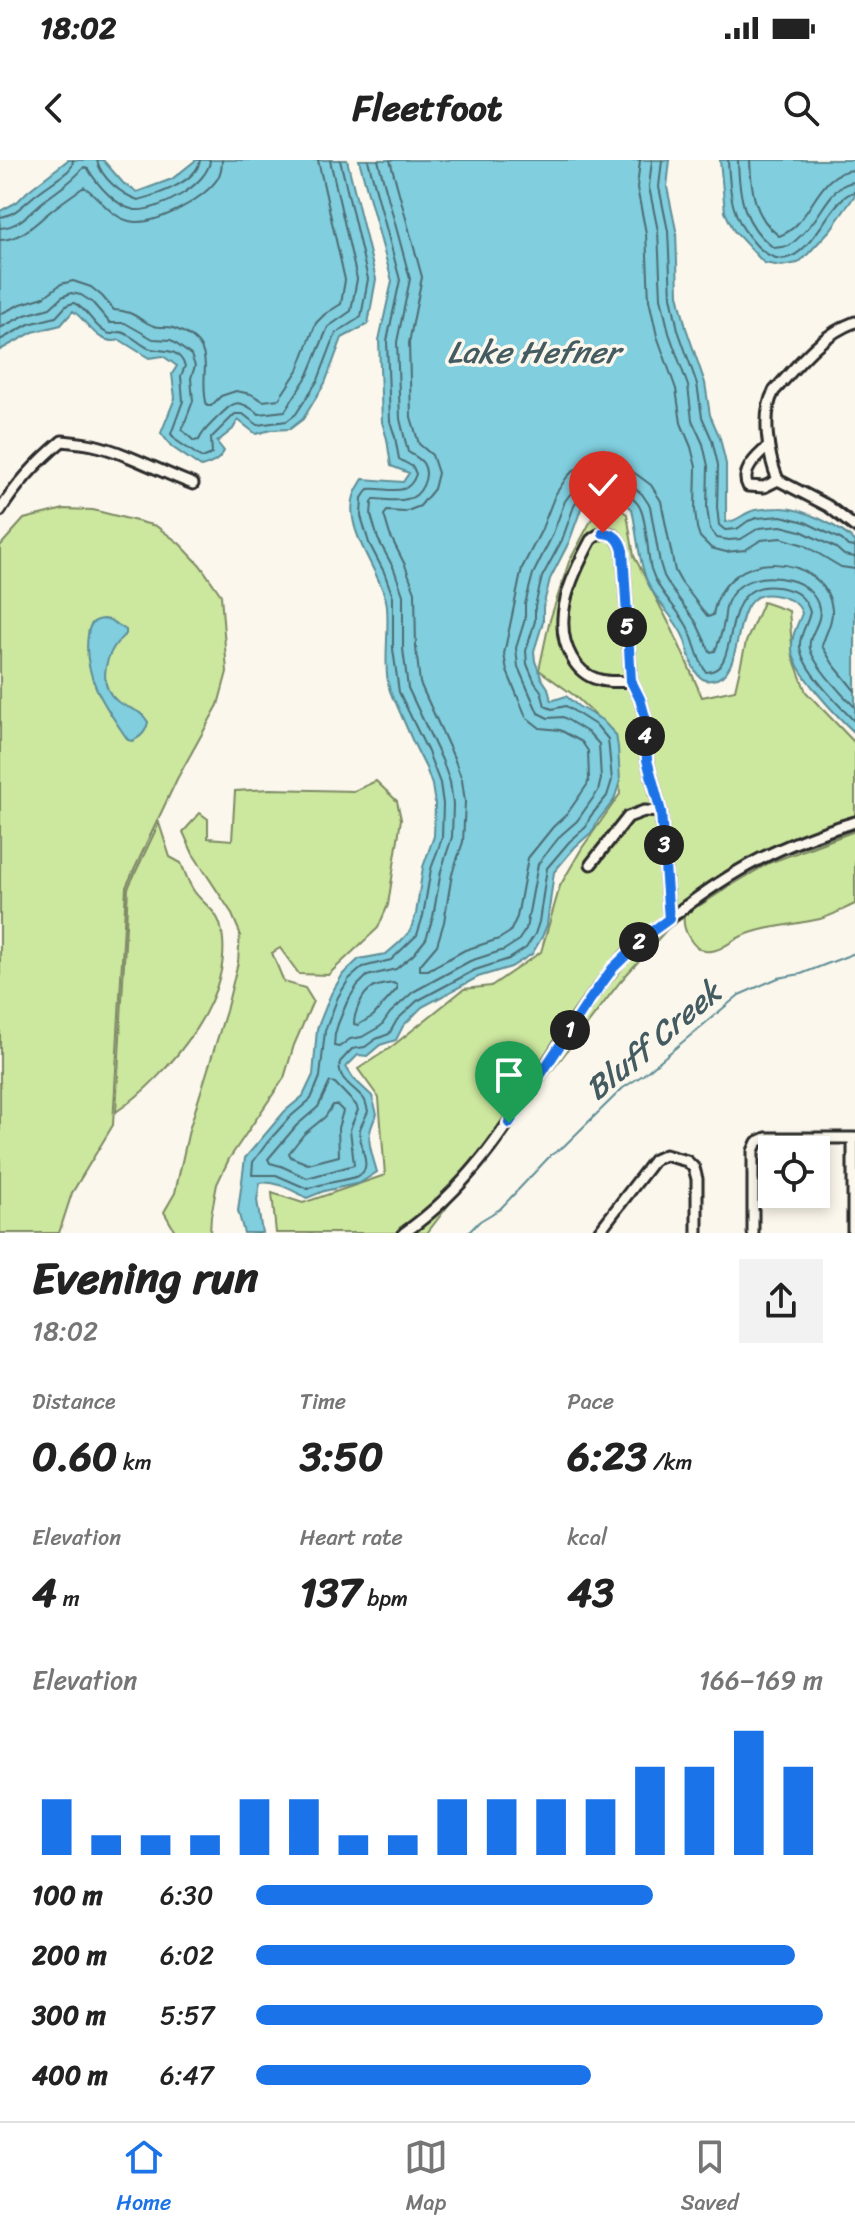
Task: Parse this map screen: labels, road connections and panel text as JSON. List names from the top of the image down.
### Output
{
  "water": ["Lake Hefner", "Bluff Creek"],
  "page": {
    "status": "18:02",
    "header": "Fleetfoot",
    "pins": [
      "5",
      "4",
      "3",
      "2",
      "1"
    ],
    "heading": ["Evening run", "18:02"],
    "stats": [
      ["Distance", "0.60 km"],
      ["Time", "3:50"],
      ["Pace", "6:23 /km"],
      ["Elevation", "4 m"],
      ["Heart rate", "137 bpm"],
      ["kcal", "43"]
    ],
    "chart": ["Elevation", "166–169 m"],
    "list": [
      {
        "name": "100 m",
        "note": "6:30"
      },
      {
        "name": "200 m",
        "note": "6:02"
      },
      {
        "name": "300 m",
        "note": "5:57"
      },
      {
        "name": "400 m",
        "note": "6:47"
      }
    ],
    "tabs": ["Home", "Map", "Saved"]
  }
}
